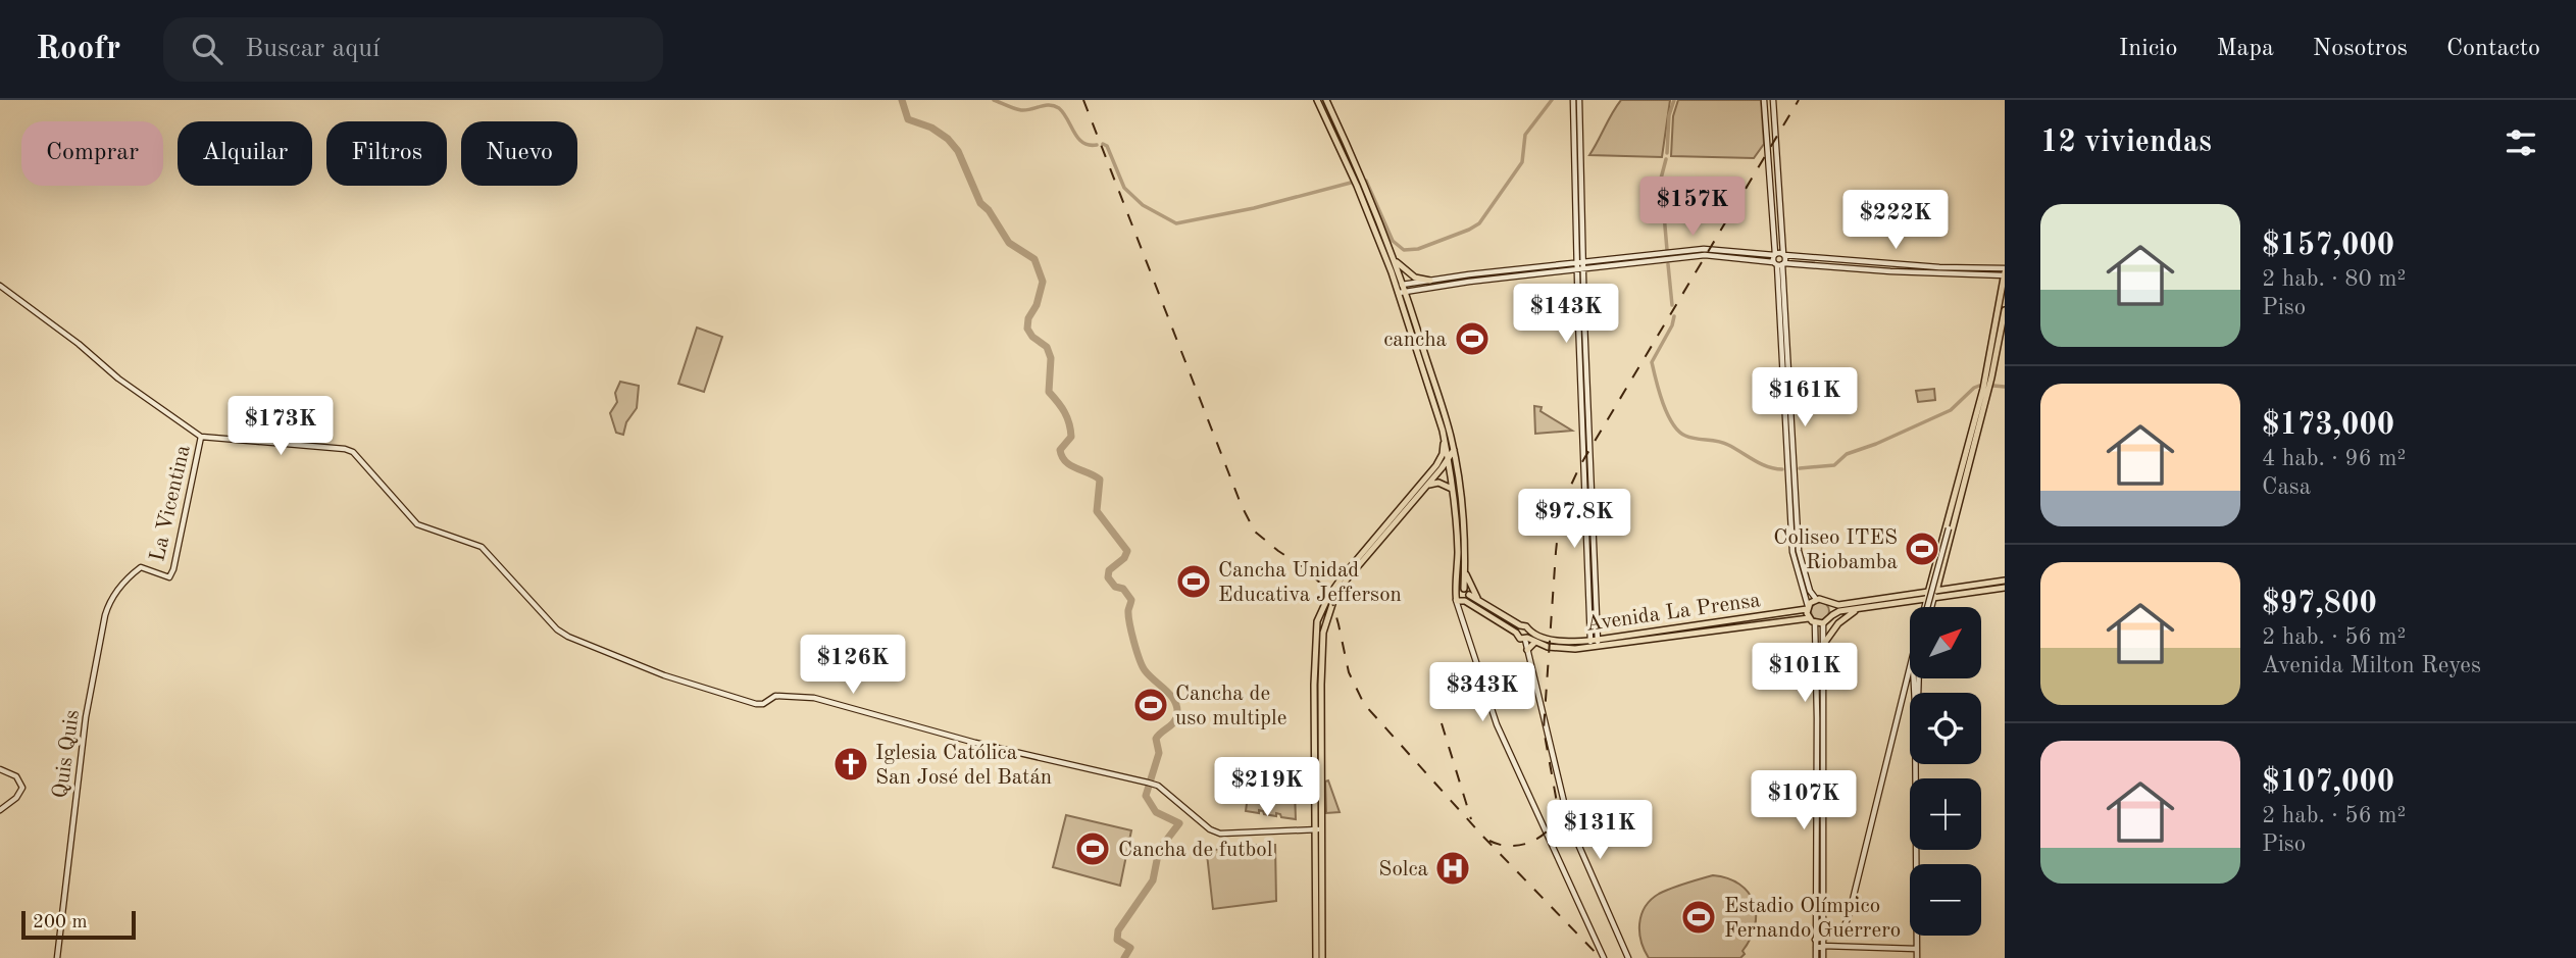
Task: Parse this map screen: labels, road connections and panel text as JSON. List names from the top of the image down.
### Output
{
  "streets": {
    "main road": ["Avenida La Prensa"],
    "street": ["La Vicentina", "Quis Quis"]
  },
  "crossings": [
    ["La Vicentina", "Quis Quis"]
  ],
  "places": {
    "sports": [
      "cancha",
      "Coliseo ITES Riobamba",
      "Cancha Unidad Educativa Jefferson",
      "Cancha de uso multiple",
      "Cancha de futbol",
      "Estadio Olímpico Fernando Guerrero"
    ],
    "church": ["Iglesia Católica San José del Batán"],
    "hospital": ["Solca"]
  },
  "scale_bar": "200 m",
  "north": "top right",
  "page": {
    "header": "Roofr",
    "search": "Buscar aquí",
    "nav": [
      "Inicio",
      "Mapa",
      "Nosotros",
      "Contacto"
    ],
    "heading": "12 viviendas",
    "chip": [
      "Comprar",
      "Alquilar",
      "Filtros",
      "Nuevo"
    ],
    "price": [
      "$157K",
      "$222K",
      "$143K",
      "$161K",
      "$173K",
      "$97.8K",
      "$126K",
      "$101K",
      "$343K",
      "$219K",
      "$107K",
      "$131K"
    ],
    "list": [
      {
        "name": "$157,000",
        "note": "2 hab. · 80 m² · Piso"
      },
      {
        "name": "$173,000",
        "note": "4 hab. · 96 m² · Casa"
      },
      {
        "name": "$97,800",
        "note": "2 hab. · 56 m² · Avenida Milton Reyes"
      },
      {
        "name": "$107,000",
        "note": "2 hab. · 56 m² · Piso"
      }
    ],
    "map_buttons": ["+", "−"],
    "scale": "200 m"
  }
}
